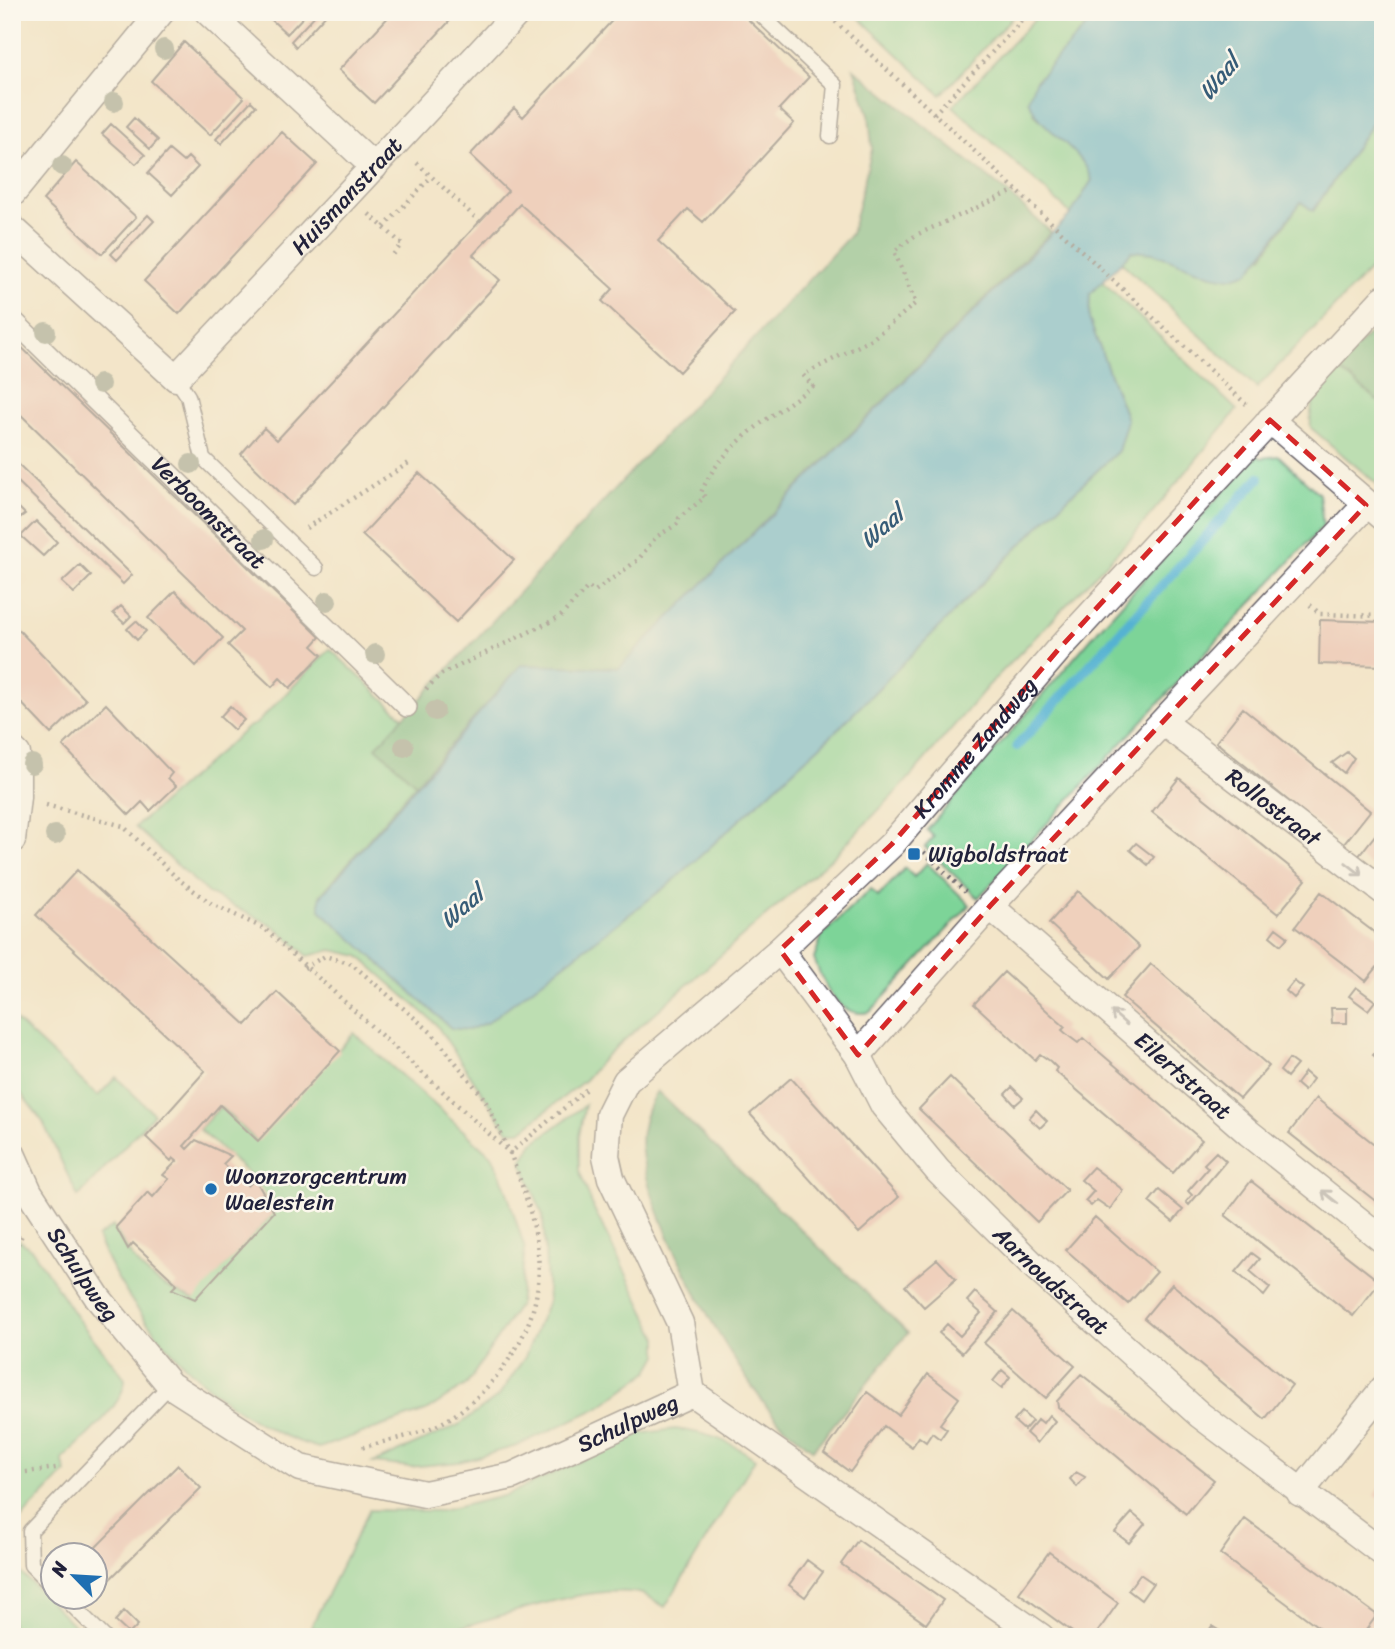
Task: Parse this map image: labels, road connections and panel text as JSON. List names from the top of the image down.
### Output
{
  "streets": {
    "street": [
      "Huismanstraat",
      "Verboomstraat",
      "Kromme Zandweg",
      "Rollostraat",
      "Eilertstraat",
      "Schulpweg",
      "Aarnoudstraat"
    ]
  },
  "crossings": [
    ["Kromme Zandweg", "Schulpweg"],
    ["Kromme Zandweg", "Aarnoudstraat"]
  ],
  "one_way": ["Rollostraat", "Eilertstraat"],
  "water": ["Waal"],
  "places": {
    "transit": ["Wigboldstraat"],
    "other": ["Woonzorgcentrum Waelestein"]
  },
  "north": "top left"
}
